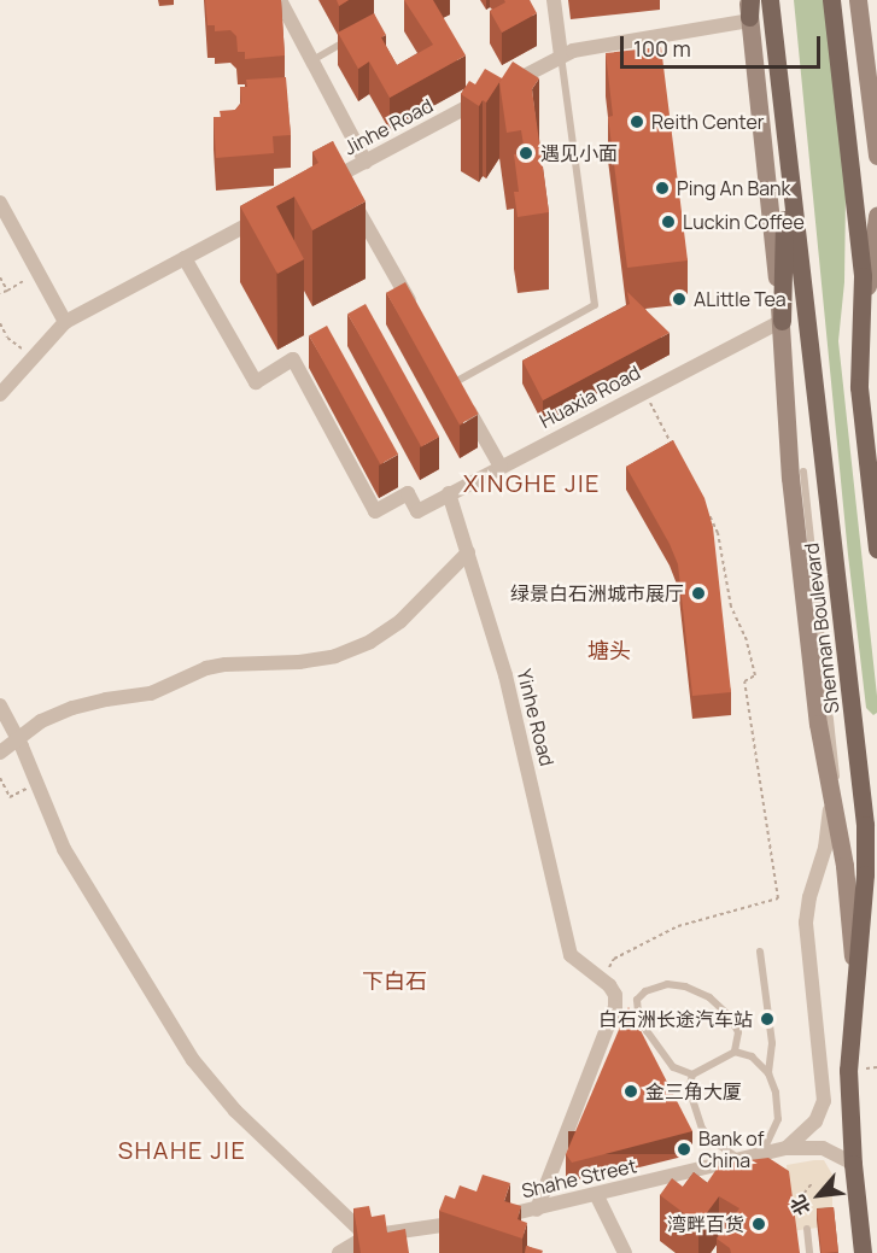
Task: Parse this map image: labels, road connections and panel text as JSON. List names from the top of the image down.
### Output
{
  "streets": {
    "main road": ["Shennan Boulevard"],
    "street": [
      "Jinhe Road",
      "Huaxia Road",
      "Yinhe Road",
      "Shahe Street"
    ]
  },
  "crossings": [
    ["Huaxia Road", "Yinhe Road"]
  ],
  "districts": [
    "XINGHE JIE",
    "塘头",
    "下白石",
    "SHAHE JIE"
  ],
  "places": [
    "Reith Center",
    "遇见小面",
    "Ping An Bank",
    "Luckin Coffee",
    "ALittle Tea",
    "绿景白石洲城市展厅",
    "白石洲长途汽车站",
    "金三角大厦",
    "Bank of China",
    "湾畔百货"
  ],
  "scale_bar": "100 m",
  "north": "bottom left"
}
